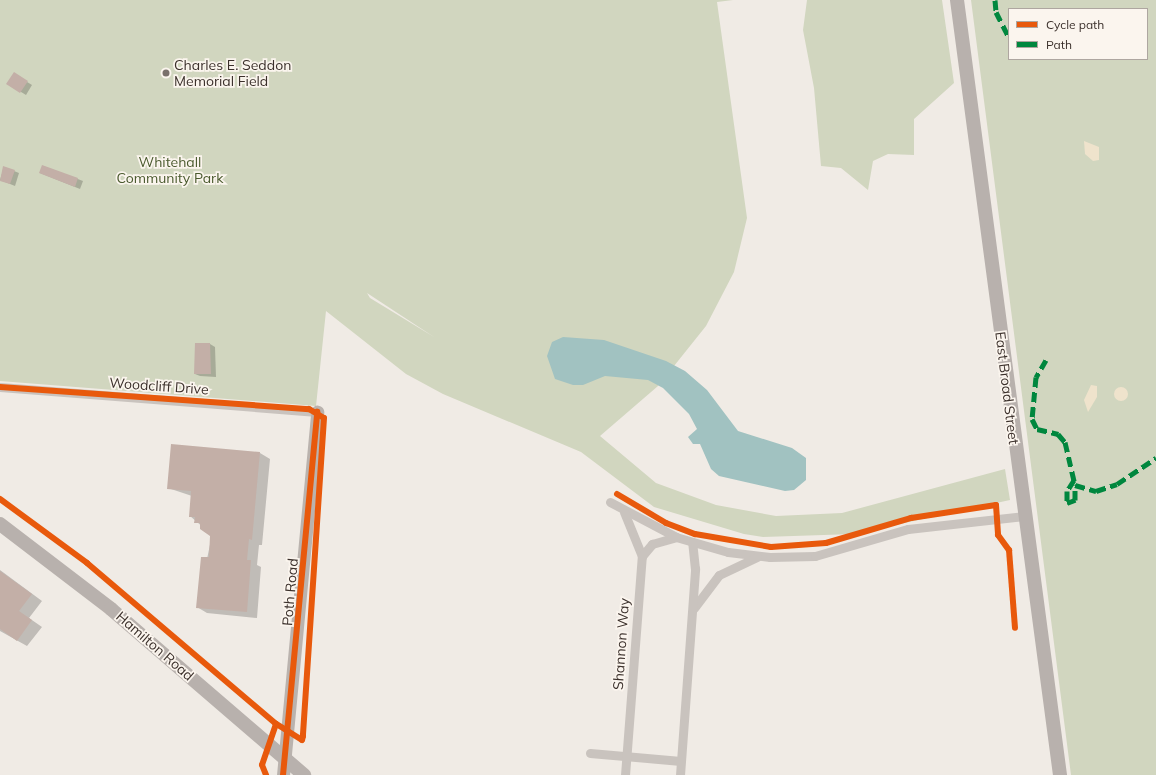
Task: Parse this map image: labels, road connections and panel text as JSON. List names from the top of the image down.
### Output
{
  "streets": {
    "main road": ["East Broad Street", "Hamilton Road"],
    "street": ["Woodcliff Drive", "Poth Road", "Shannon Way"]
  },
  "crossings": [
    ["Woodcliff Drive", "Poth Road"],
    ["Poth Road", "Hamilton Road"]
  ],
  "parks": ["Whitehall Community Park"],
  "places": ["Charles E. Seddon Memorial Field"],
  "legend": ["Cycle path", "Path"]
}
